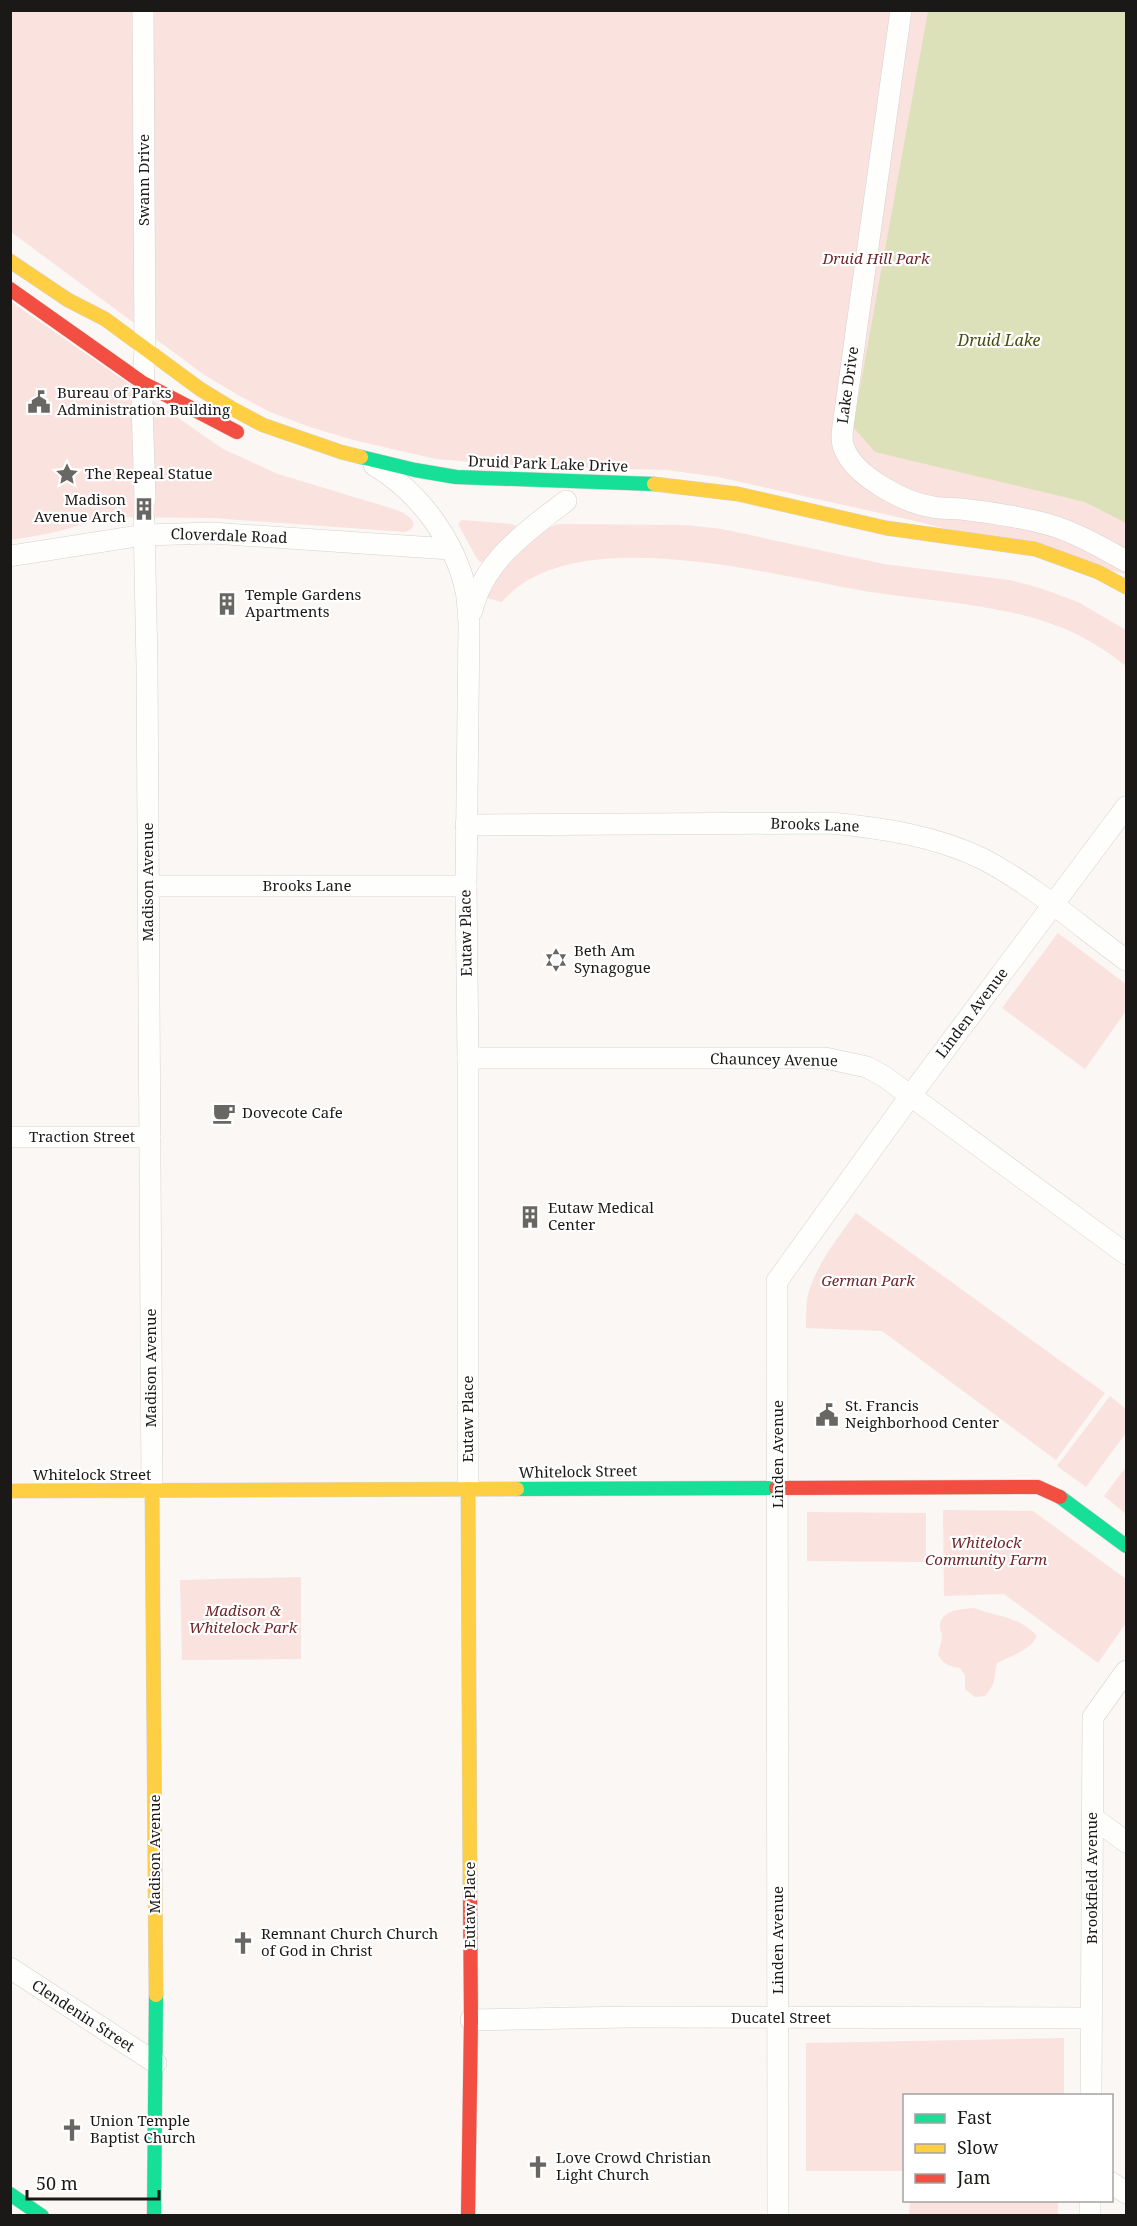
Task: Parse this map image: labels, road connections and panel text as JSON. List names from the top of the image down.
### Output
{
  "streets": {
    "street": [
      "Swann Drive",
      "Lake Drive",
      "Druid Park Lake Drive",
      "Cloverdale Road",
      "Brooks Lane",
      "Madison Avenue",
      "Eutaw Place",
      "Linden Avenue",
      "Chauncey Avenue",
      "Traction Street",
      "Whitelock Street",
      "Brookfield Avenue",
      "Clendenin Street",
      "Ducatel Street"
    ]
  },
  "crossings": [
    ["Swann Drive", "Druid Park Lake Drive"],
    ["Swann Drive", "Madison Avenue"],
    ["Druid Park Lake Drive", "Madison Avenue"],
    ["Druid Park Lake Drive", "Eutaw Place"],
    ["Cloverdale Road", "Madison Avenue"],
    ["Cloverdale Road", "Eutaw Place"],
    ["Brooks Lane", "Madison Avenue"],
    ["Brooks Lane", "Eutaw Place"],
    ["Brooks Lane", "Linden Avenue"],
    ["Madison Avenue", "Traction Street"],
    ["Madison Avenue", "Whitelock Street"],
    ["Madison Avenue", "Clendenin Street"],
    ["Eutaw Place", "Chauncey Avenue"],
    ["Eutaw Place", "Whitelock Street"],
    ["Eutaw Place", "Ducatel Street"],
    ["Linden Avenue", "Chauncey Avenue"],
    ["Linden Avenue", "Whitelock Street"],
    ["Linden Avenue", "Ducatel Street"],
    ["Brookfield Avenue", "Ducatel Street"]
  ],
  "water": ["Druid Lake"],
  "parks": [
    "Druid Hill Park",
    "German Park",
    "Whitelock Community Farm",
    "Madison & Whitelock Park"
  ],
  "places": {
    "public building": ["Bureau of Parks Administration Building", "St. Francis Neighborhood Center"],
    "place": ["The Repeal Statue"],
    "building": ["Madison Avenue Arch", "Temple Gardens Apartments", "Eutaw Medical Center"],
    "synagogue": ["Beth Am Synagogue"],
    "cafe": ["Dovecote Cafe"],
    "church": ["Remnant Church Church of God in Christ", "Union Temple Baptist Church", "Love Crowd Christian Light Church"]
  },
  "legend": ["Fast", "Slow", "Jam"],
  "scale_bar": "50 m"
}
